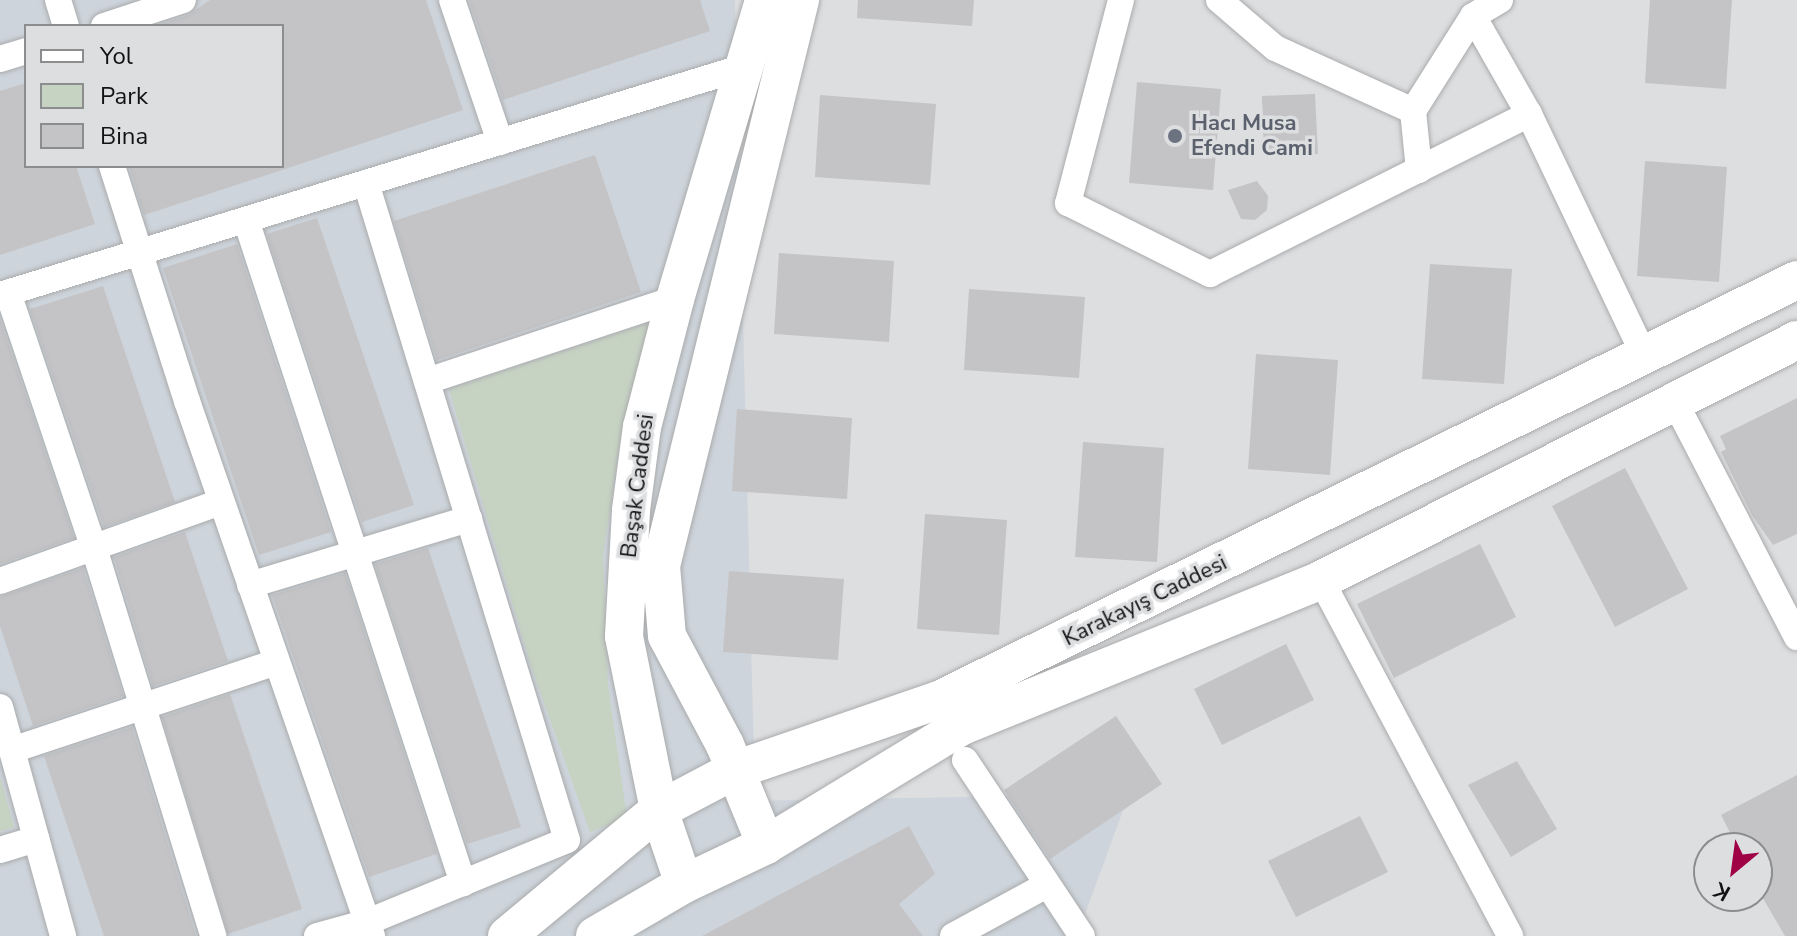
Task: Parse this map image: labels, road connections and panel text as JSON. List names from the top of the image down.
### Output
{
  "streets": {
    "main road": ["Başak Caddesi", "Karakayış Caddesi"]
  },
  "crossings": [
    ["Başak Caddesi", "Karakayış Caddesi"]
  ],
  "places": ["Hacı Musa Efendi Cami"],
  "legend": ["Yol", "Park", "Bina"],
  "north": "bottom left"
}
